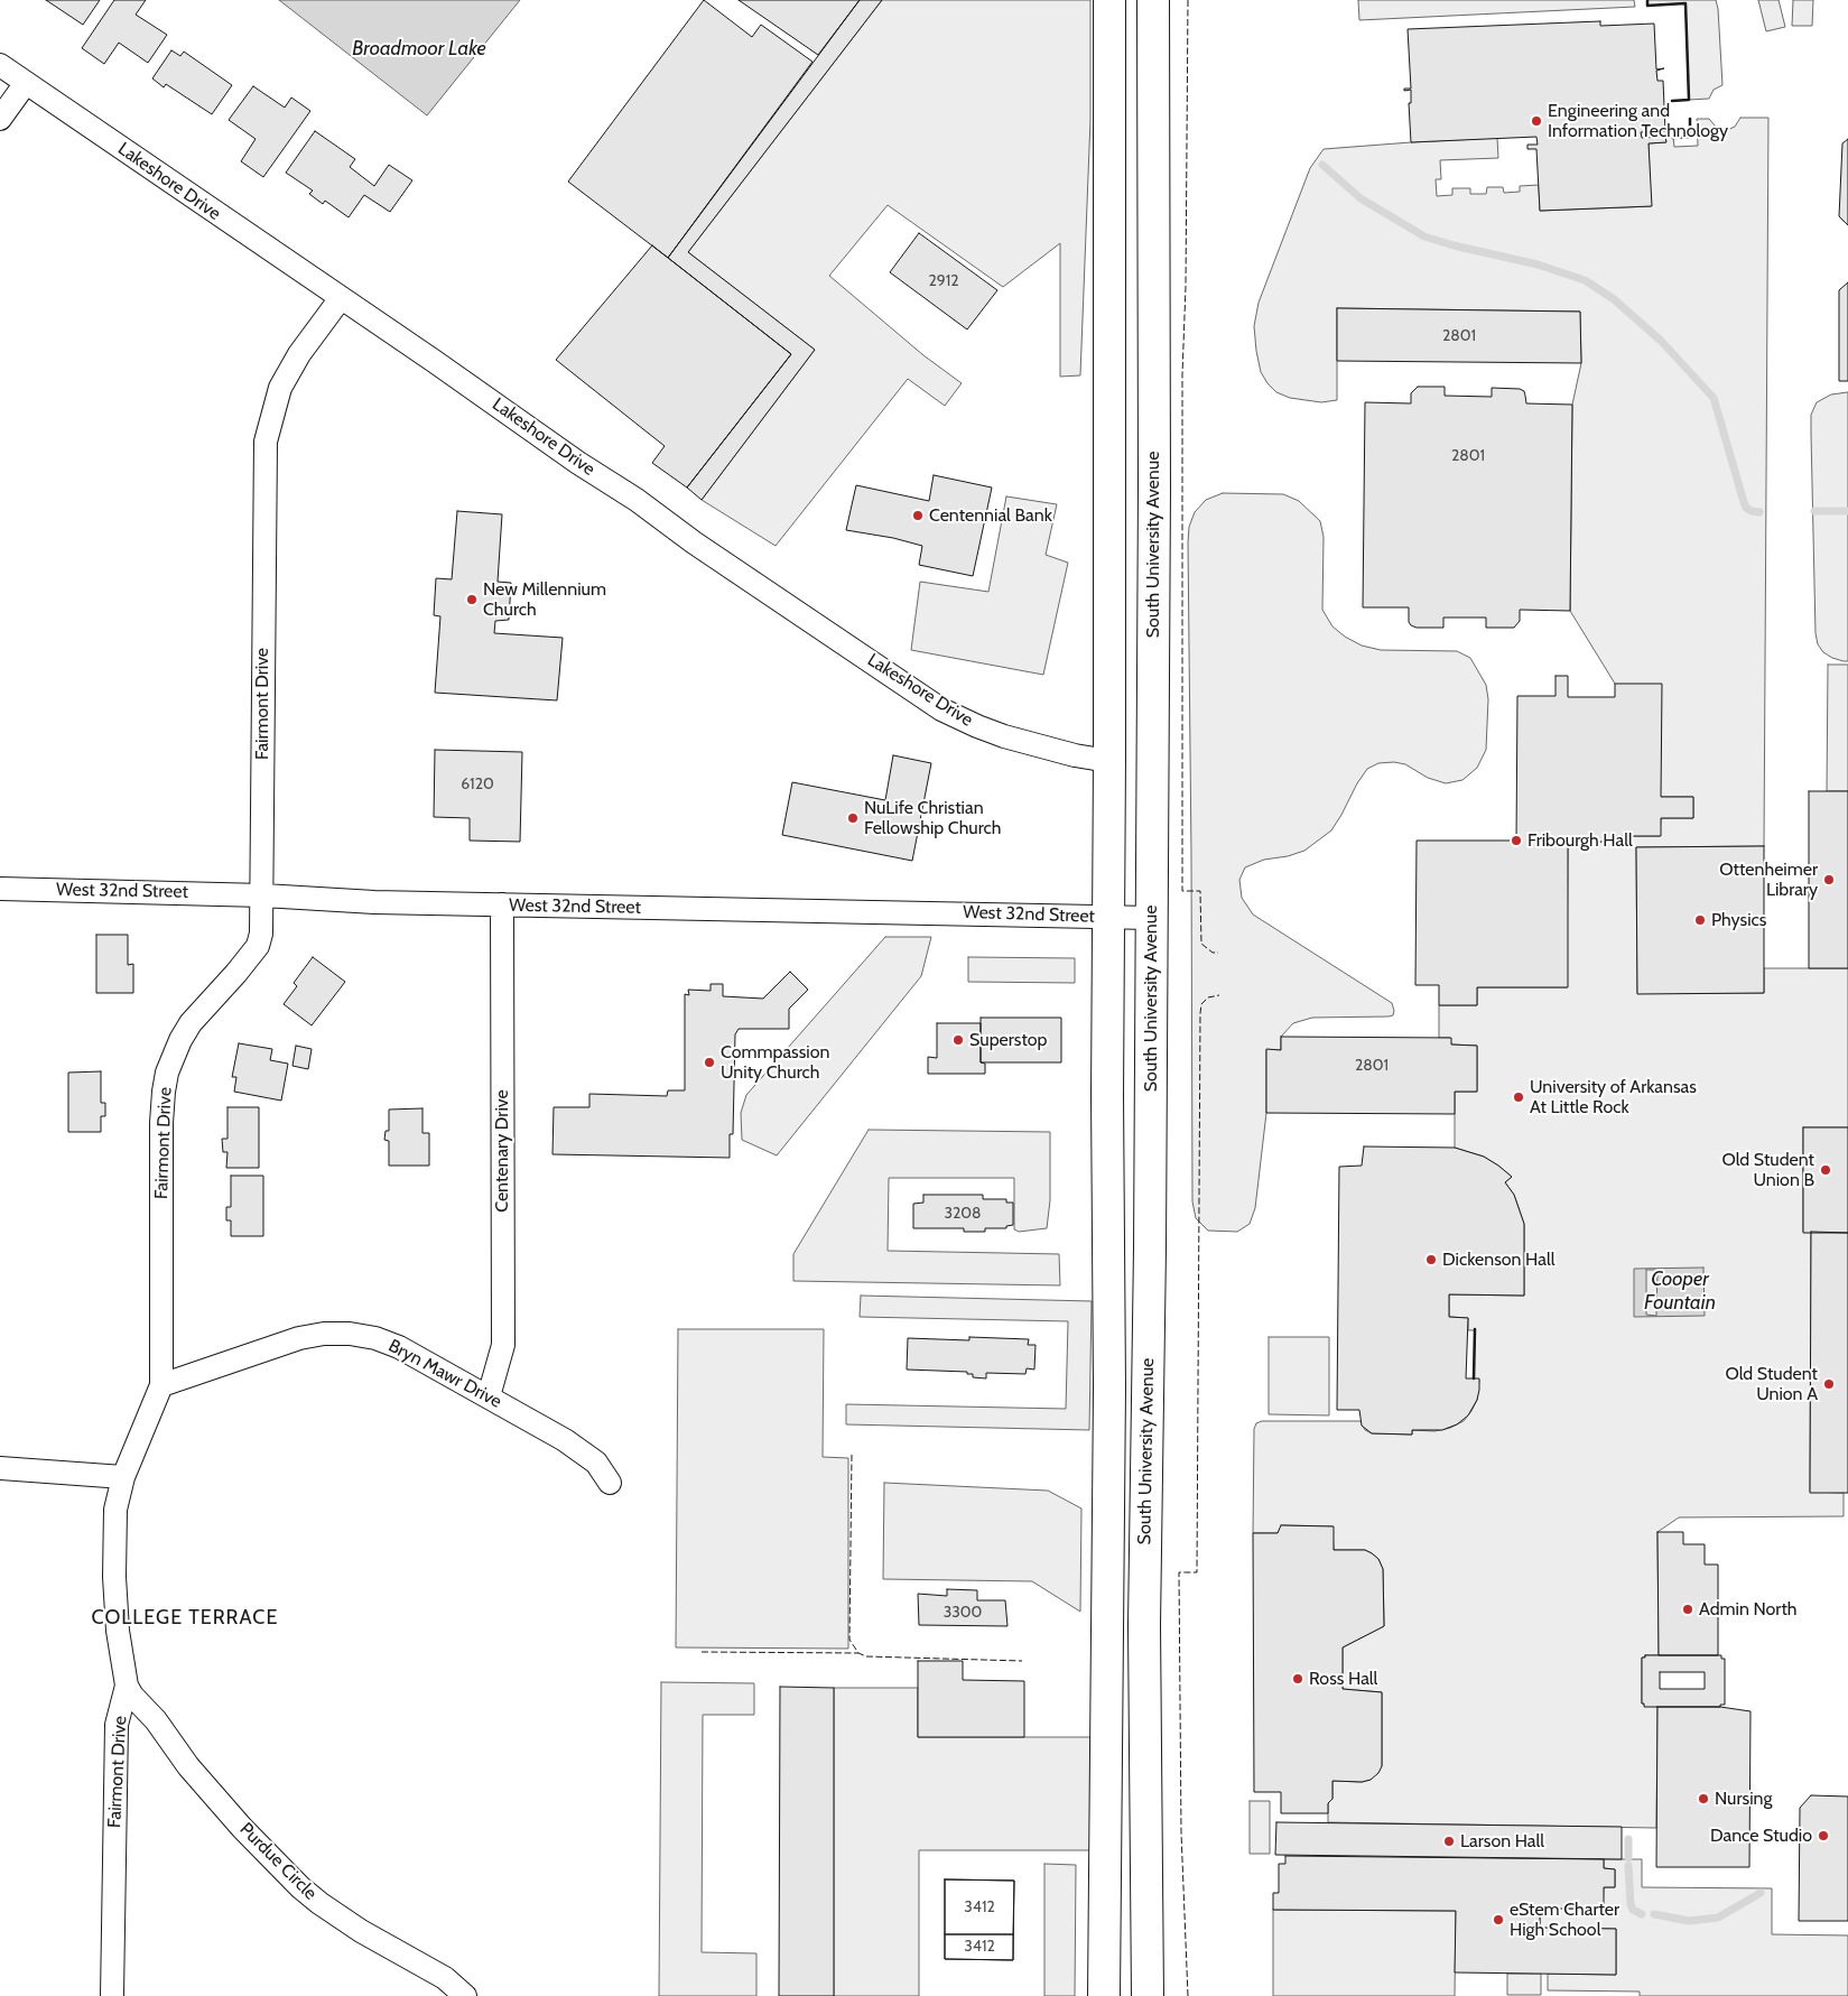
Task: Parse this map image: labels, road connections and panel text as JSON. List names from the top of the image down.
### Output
{
  "streets": {
    "main road": ["South University Avenue"],
    "street": [
      "Lakeshore Drive",
      "Fairmont Drive",
      "West 32nd Street",
      "Centenary Drive",
      "Bryn Mawr Drive",
      "Purdue Circle"
    ]
  },
  "crossings": [
    ["Lakeshore Drive", "South University Avenue"],
    ["Lakeshore Drive", "Fairmont Drive"],
    ["South University Avenue", "West 32nd Street"],
    ["Fairmont Drive", "West 32nd Street"],
    ["Fairmont Drive", "Bryn Mawr Drive"],
    ["Fairmont Drive", "Purdue Circle"],
    ["West 32nd Street", "Centenary Drive"],
    ["Centenary Drive", "Bryn Mawr Drive"]
  ],
  "districts": ["COLLEGE TERRACE"],
  "water": ["Broadmoor Lake", "Cooper Fountain"],
  "places": [
    "Engineering and Information Technology",
    "Centennial Bank",
    "New Millennium Church",
    "NuLife Christian Fellowship Church",
    "Fribourgh Hall",
    "Ottenheimer Library",
    "Physics",
    "Superstop",
    "Commpassion Unity Church",
    "University of Arkansas At Little Rock",
    "Old Student Union B",
    "Dickenson Hall",
    "Old Student Union A",
    "Admin North",
    "Ross Hall",
    "Nursing",
    "Dance Studio",
    "Larson Hall",
    "eStem Charter High School"
  ],
  "house_numbers": [
    "2912",
    "2801",
    "2801",
    "6120",
    "2801",
    "3208",
    "3300",
    "3412",
    "3412"
  ]
}
